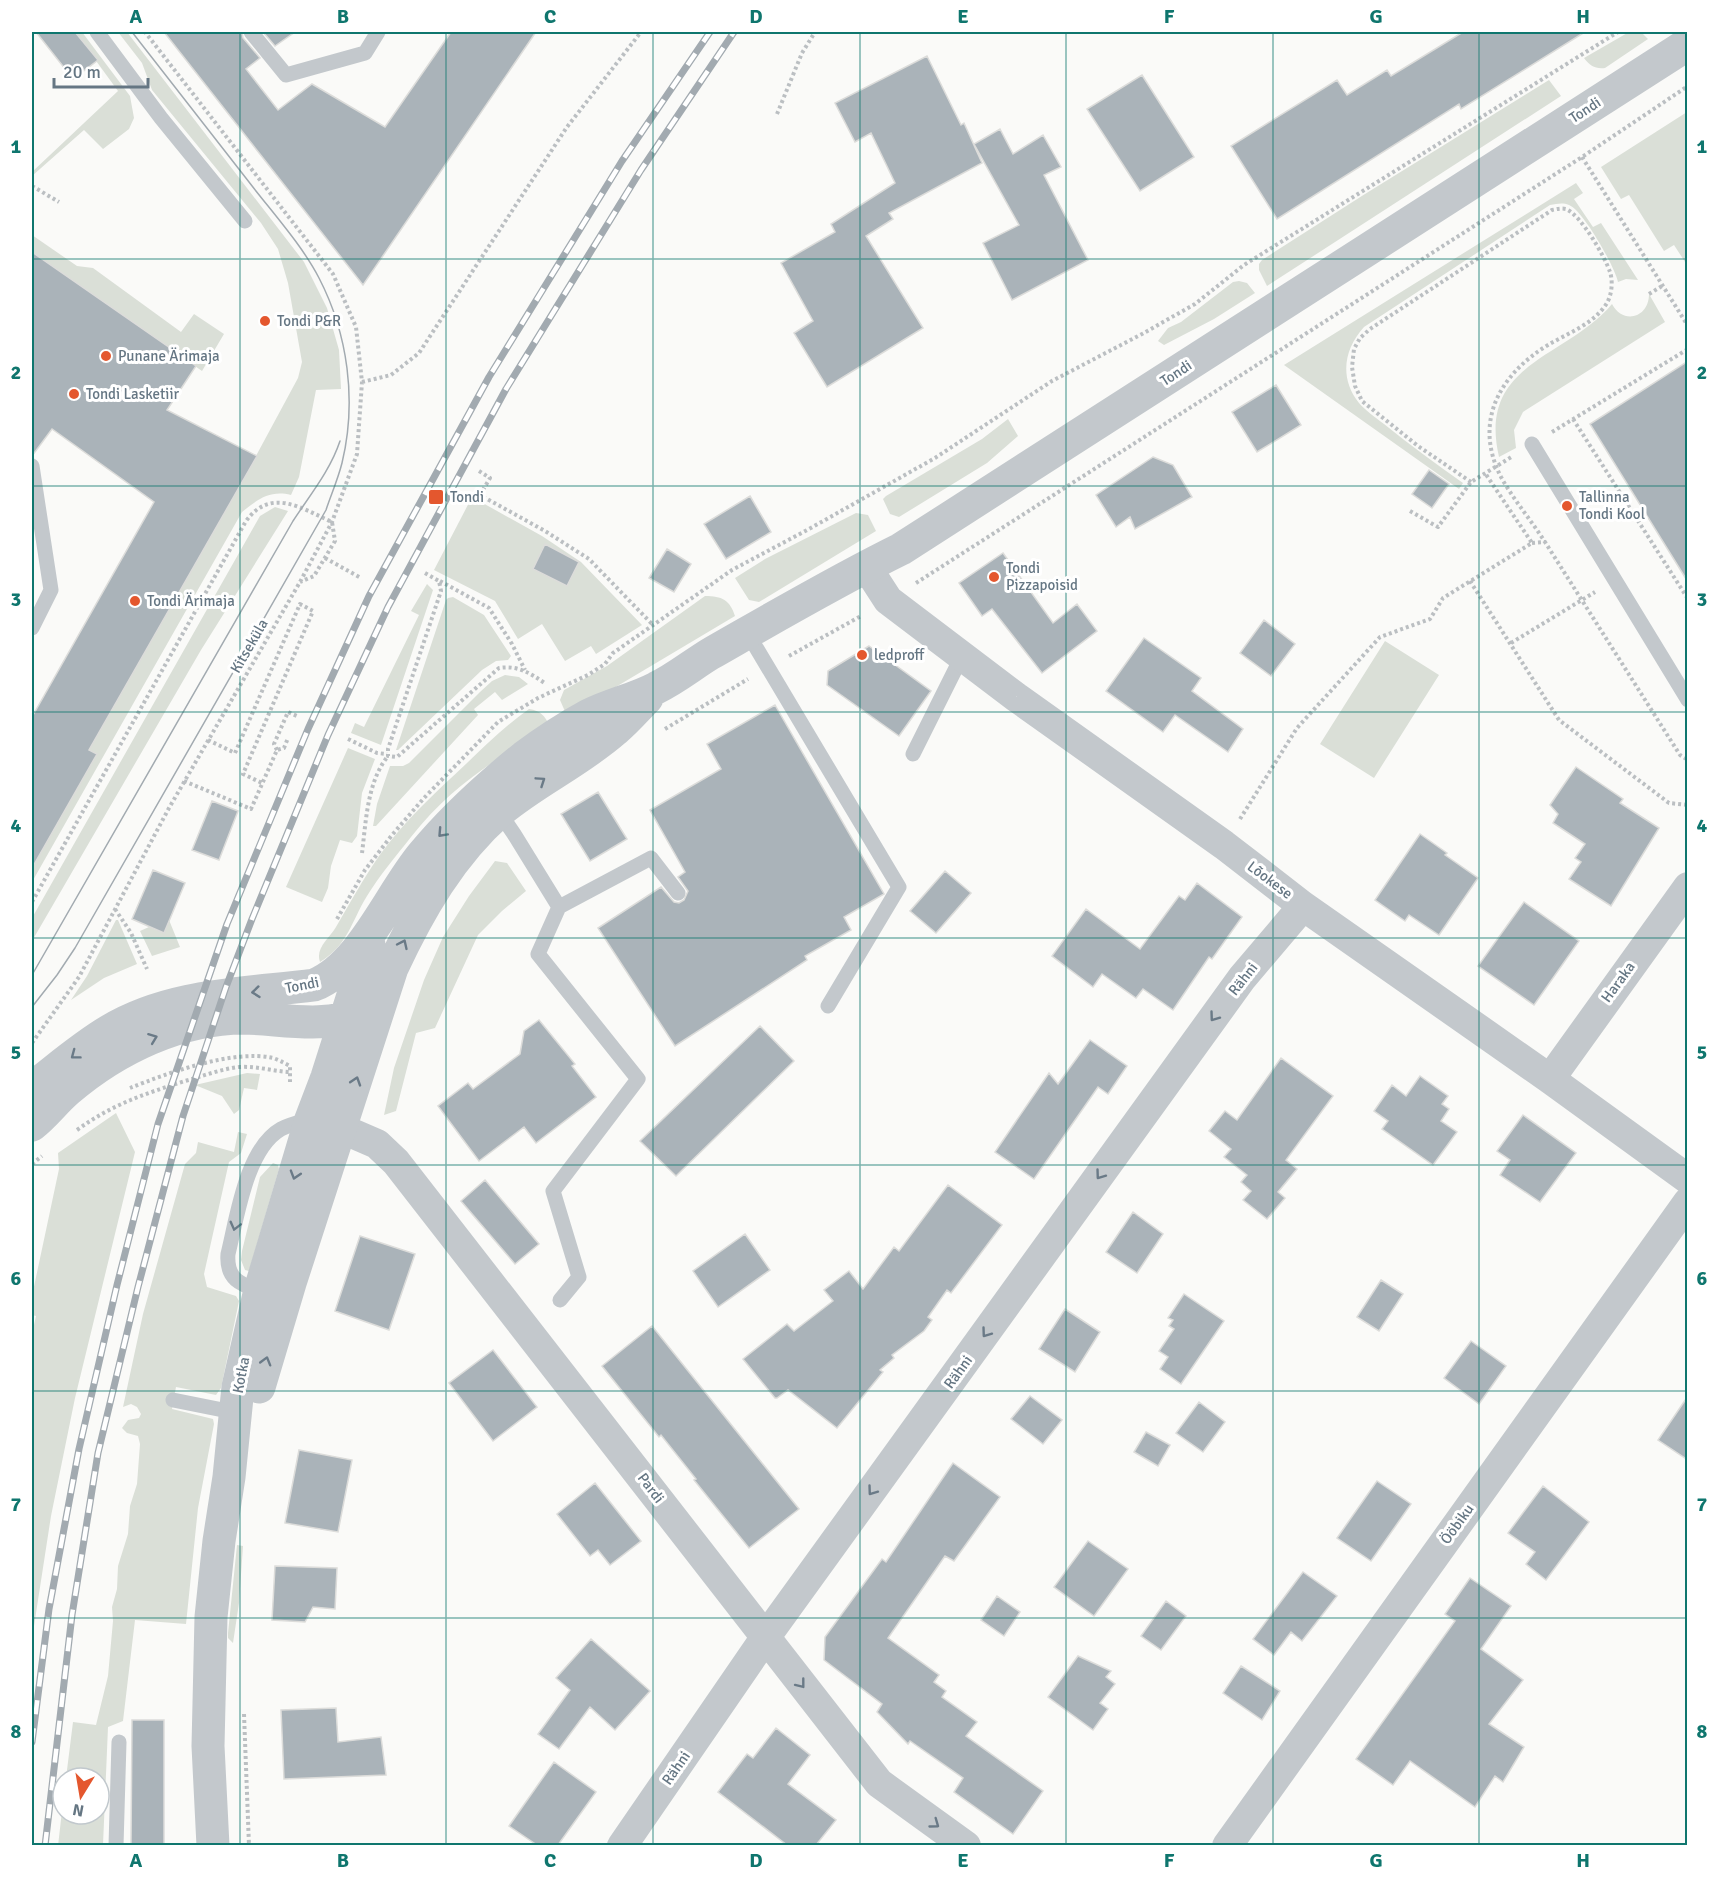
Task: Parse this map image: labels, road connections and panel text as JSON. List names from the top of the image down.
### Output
{
  "streets": {
    "street": [
      "Tondi",
      "Lõokese",
      "Rähni",
      "Haraka",
      "Pardi",
      "Ööbiku"
    ],
    "path": ["Kitseküla"]
  },
  "crossings": [
    ["Tondi", "Lõokese"],
    ["Tondi", "Pardi"],
    ["Lõokese", "Rähni"],
    ["Lõokese", "Haraka"],
    ["Rähni", "Pardi"]
  ],
  "one_way": ["Rähni"],
  "places": {
    "other": [
      "Tondi P&R",
      "Punane Ärimaja",
      "Tondi Lasketiir",
      "Tallinna Tondi Kool",
      "Tondi Pizzapoisid",
      "Tondi Ärimaja",
      "ledproff"
    ],
    "transit": ["Tondi"]
  },
  "scale_bar": "20 m",
  "north": "bottom",
  "grid": {
    "columns": [
      "A",
      "B",
      "C",
      "D",
      "E",
      "F",
      "G",
      "H"
    ],
    "rows": [
      "1",
      "2",
      "3",
      "4",
      "5",
      "6",
      "7",
      "8"
    ]
  }
}
